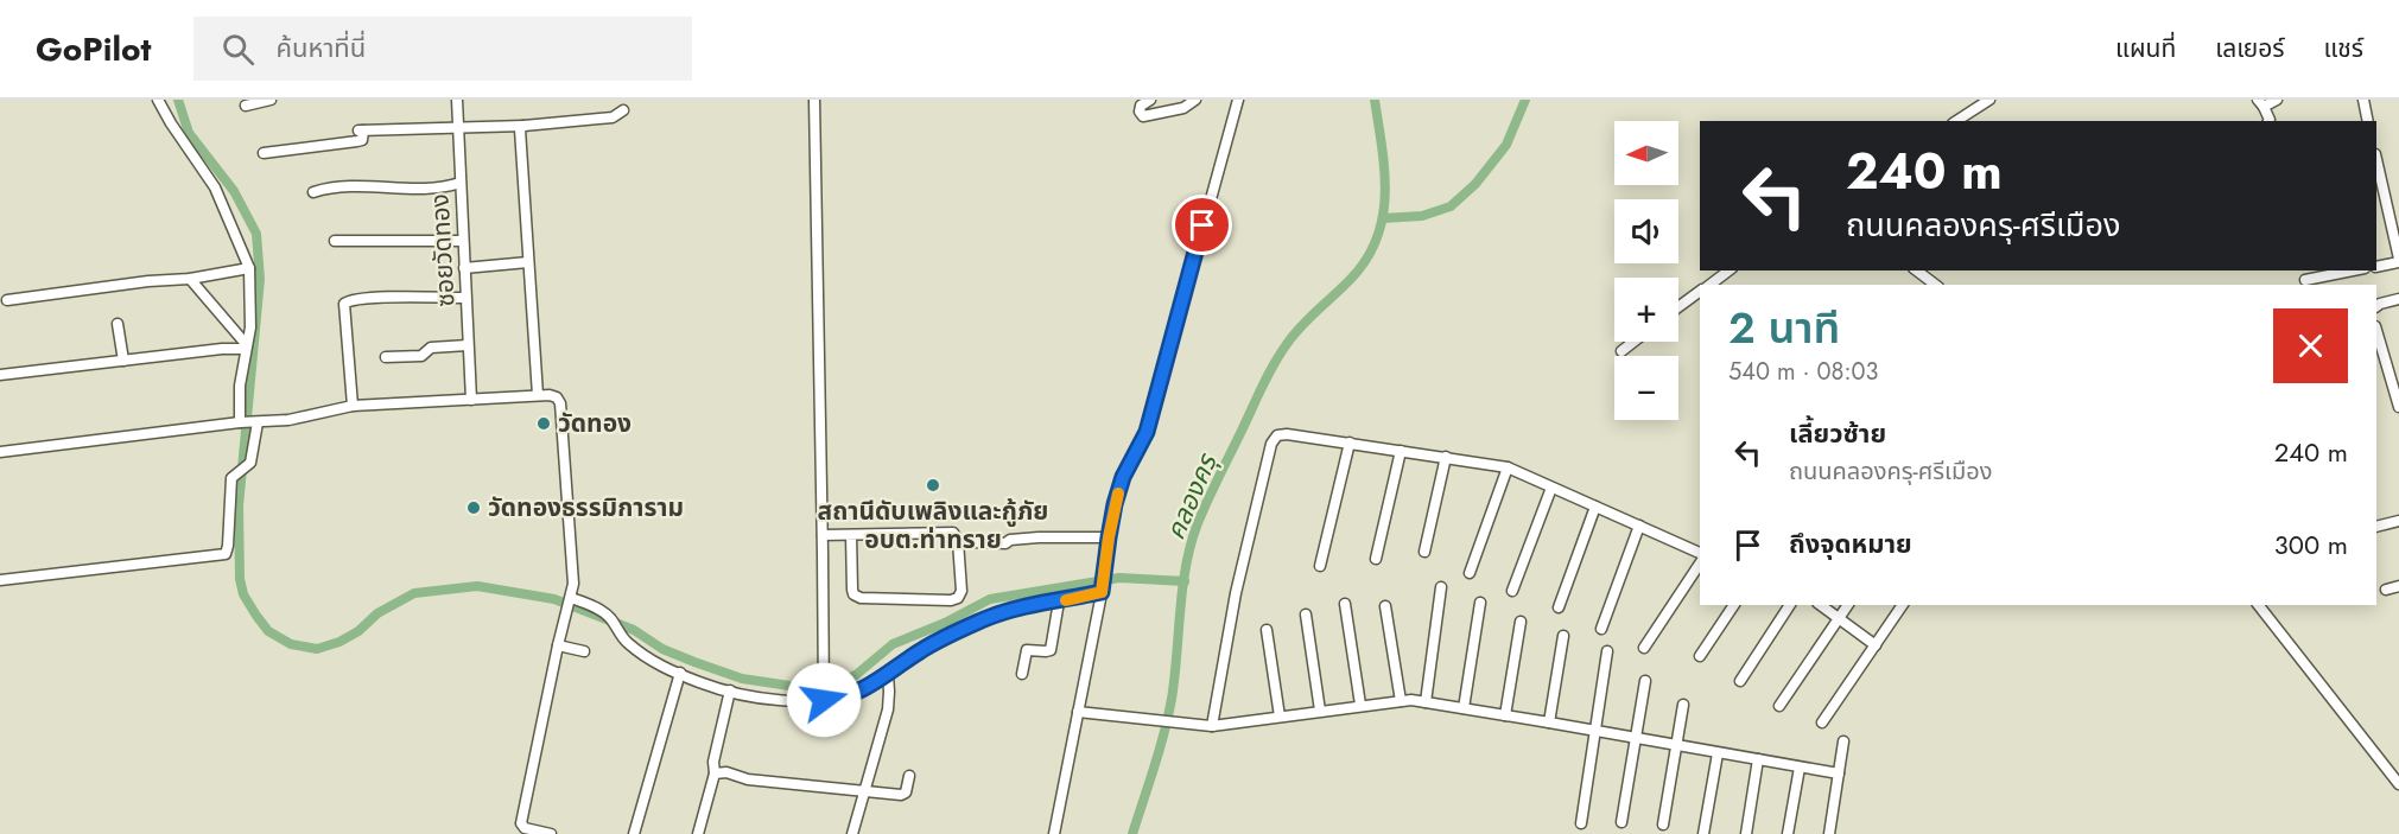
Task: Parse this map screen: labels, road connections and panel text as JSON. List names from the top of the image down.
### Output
{
  "streets": {
    "street": ["ซอยวัดทอง"]
  },
  "water": ["คลองครุ"],
  "places": ["วัดทอง", "สถานีดับเพลิงและกู้ภัย อบต.ท่าทราย", "วัดทองธรรมิการาม"],
  "north": "left",
  "page": {
    "header": "GoPilot",
    "search": "ค้นหาที่นี่",
    "nav": ["แผนที่", "เลเยอร์", "แชร์"],
    "map_buttons": ["+", "−"],
    "turn": ["240 m", "ถนนคลองครุ-ศรีเมือง"],
    "heading": ["2 นาที", "540 m · 08:03"],
    "list": [
      {
        "name": "เลี้ยวซ้าย",
        "note": "ถนนคลองครุ-ศรีเมือง",
        "value": "240 m"
      },
      {
        "name": "ถึงจุดหมาย",
        "value": "300 m"
      }
    ]
  }
}
